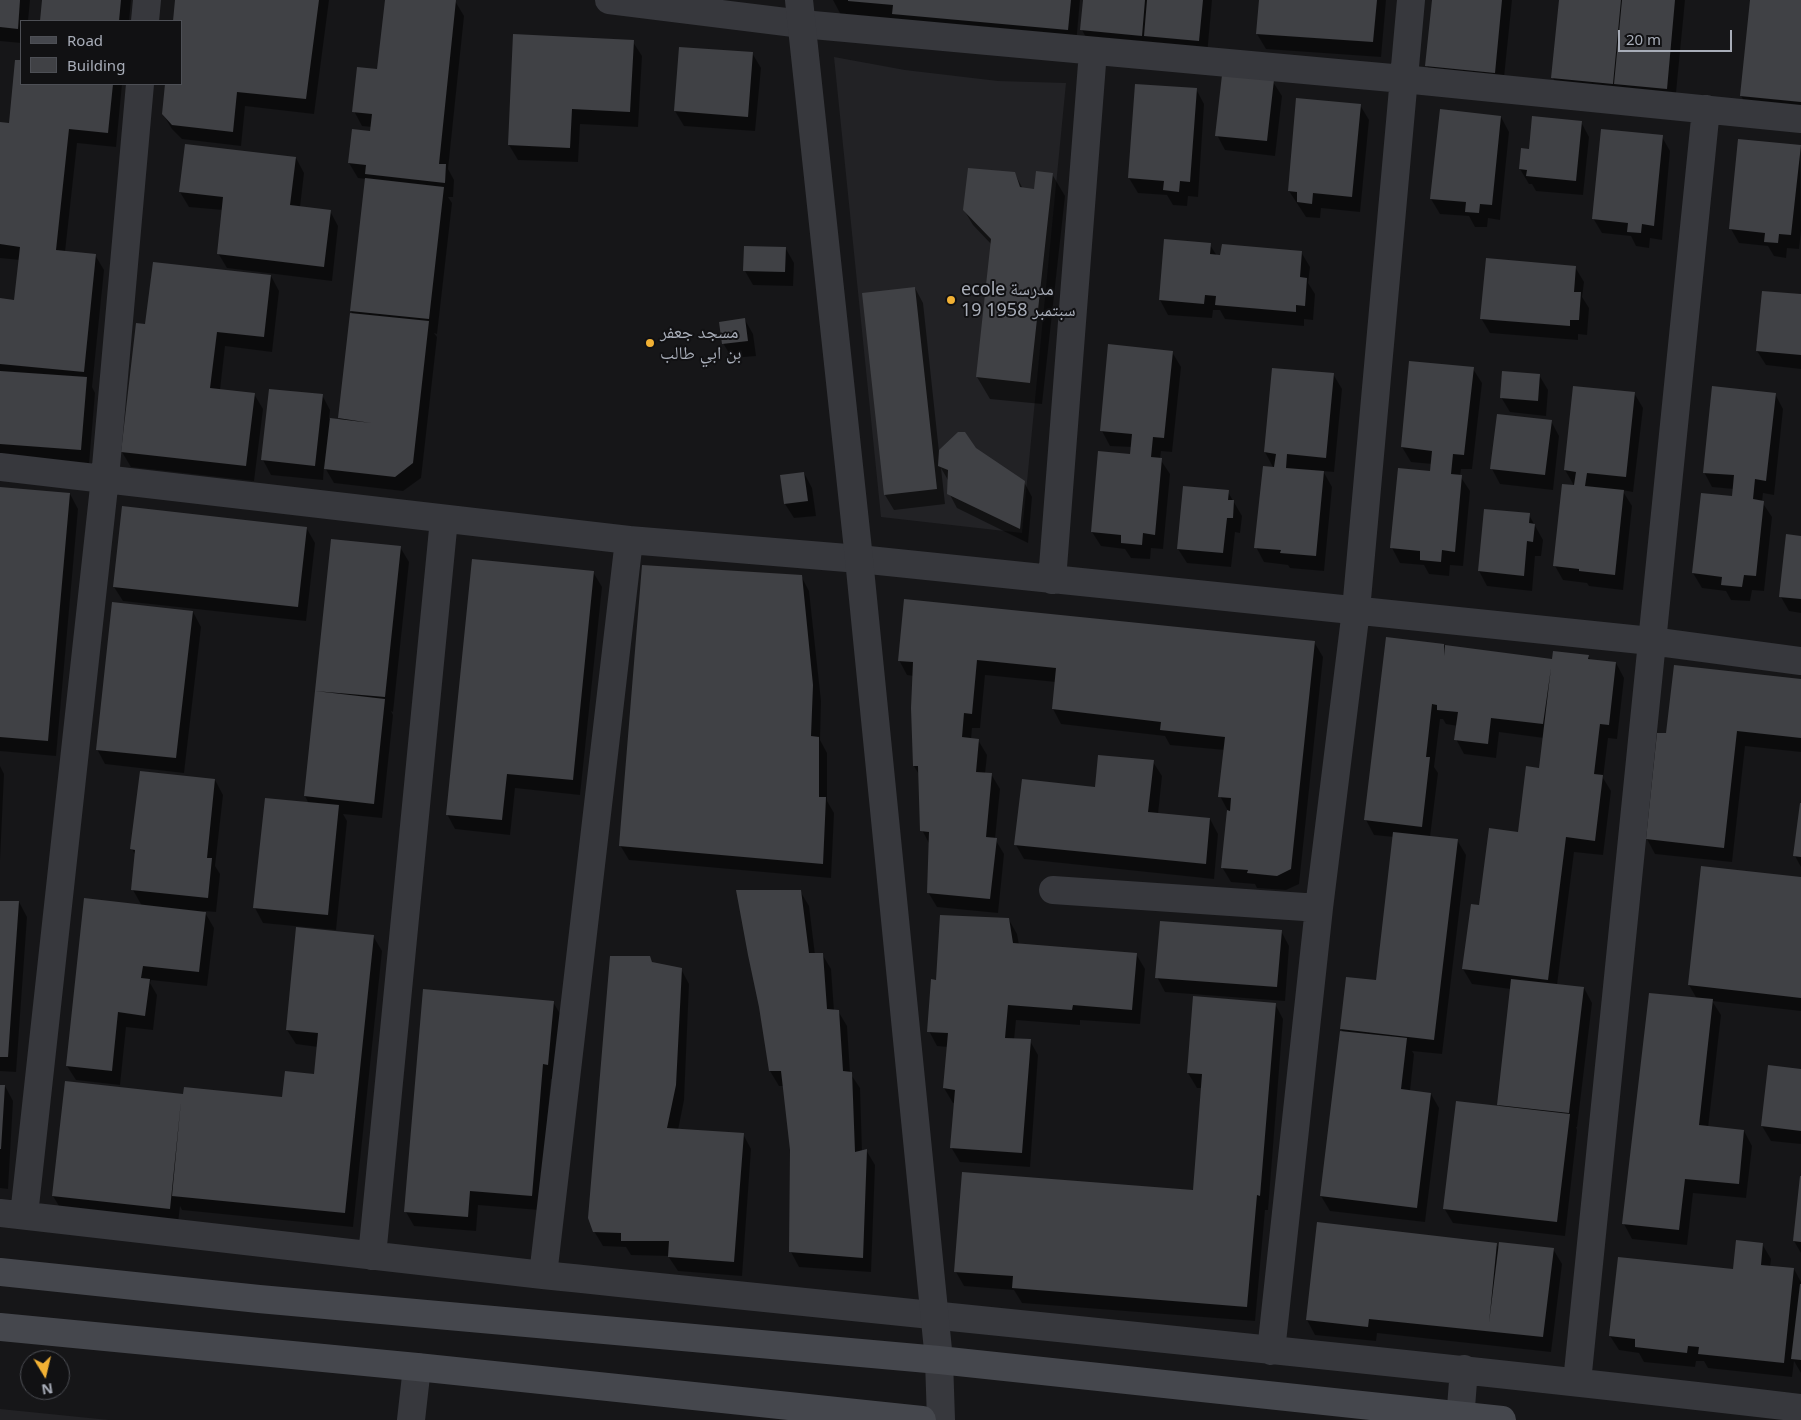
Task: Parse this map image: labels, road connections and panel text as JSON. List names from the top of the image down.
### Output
{
  "places": ["ecole مدرسة 19 سبتمبر 1958", "مسجد جعفر بن ابي طالب"],
  "legend": ["Road", "Building"],
  "scale_bar": "20 m",
  "north": "bottom"
}
